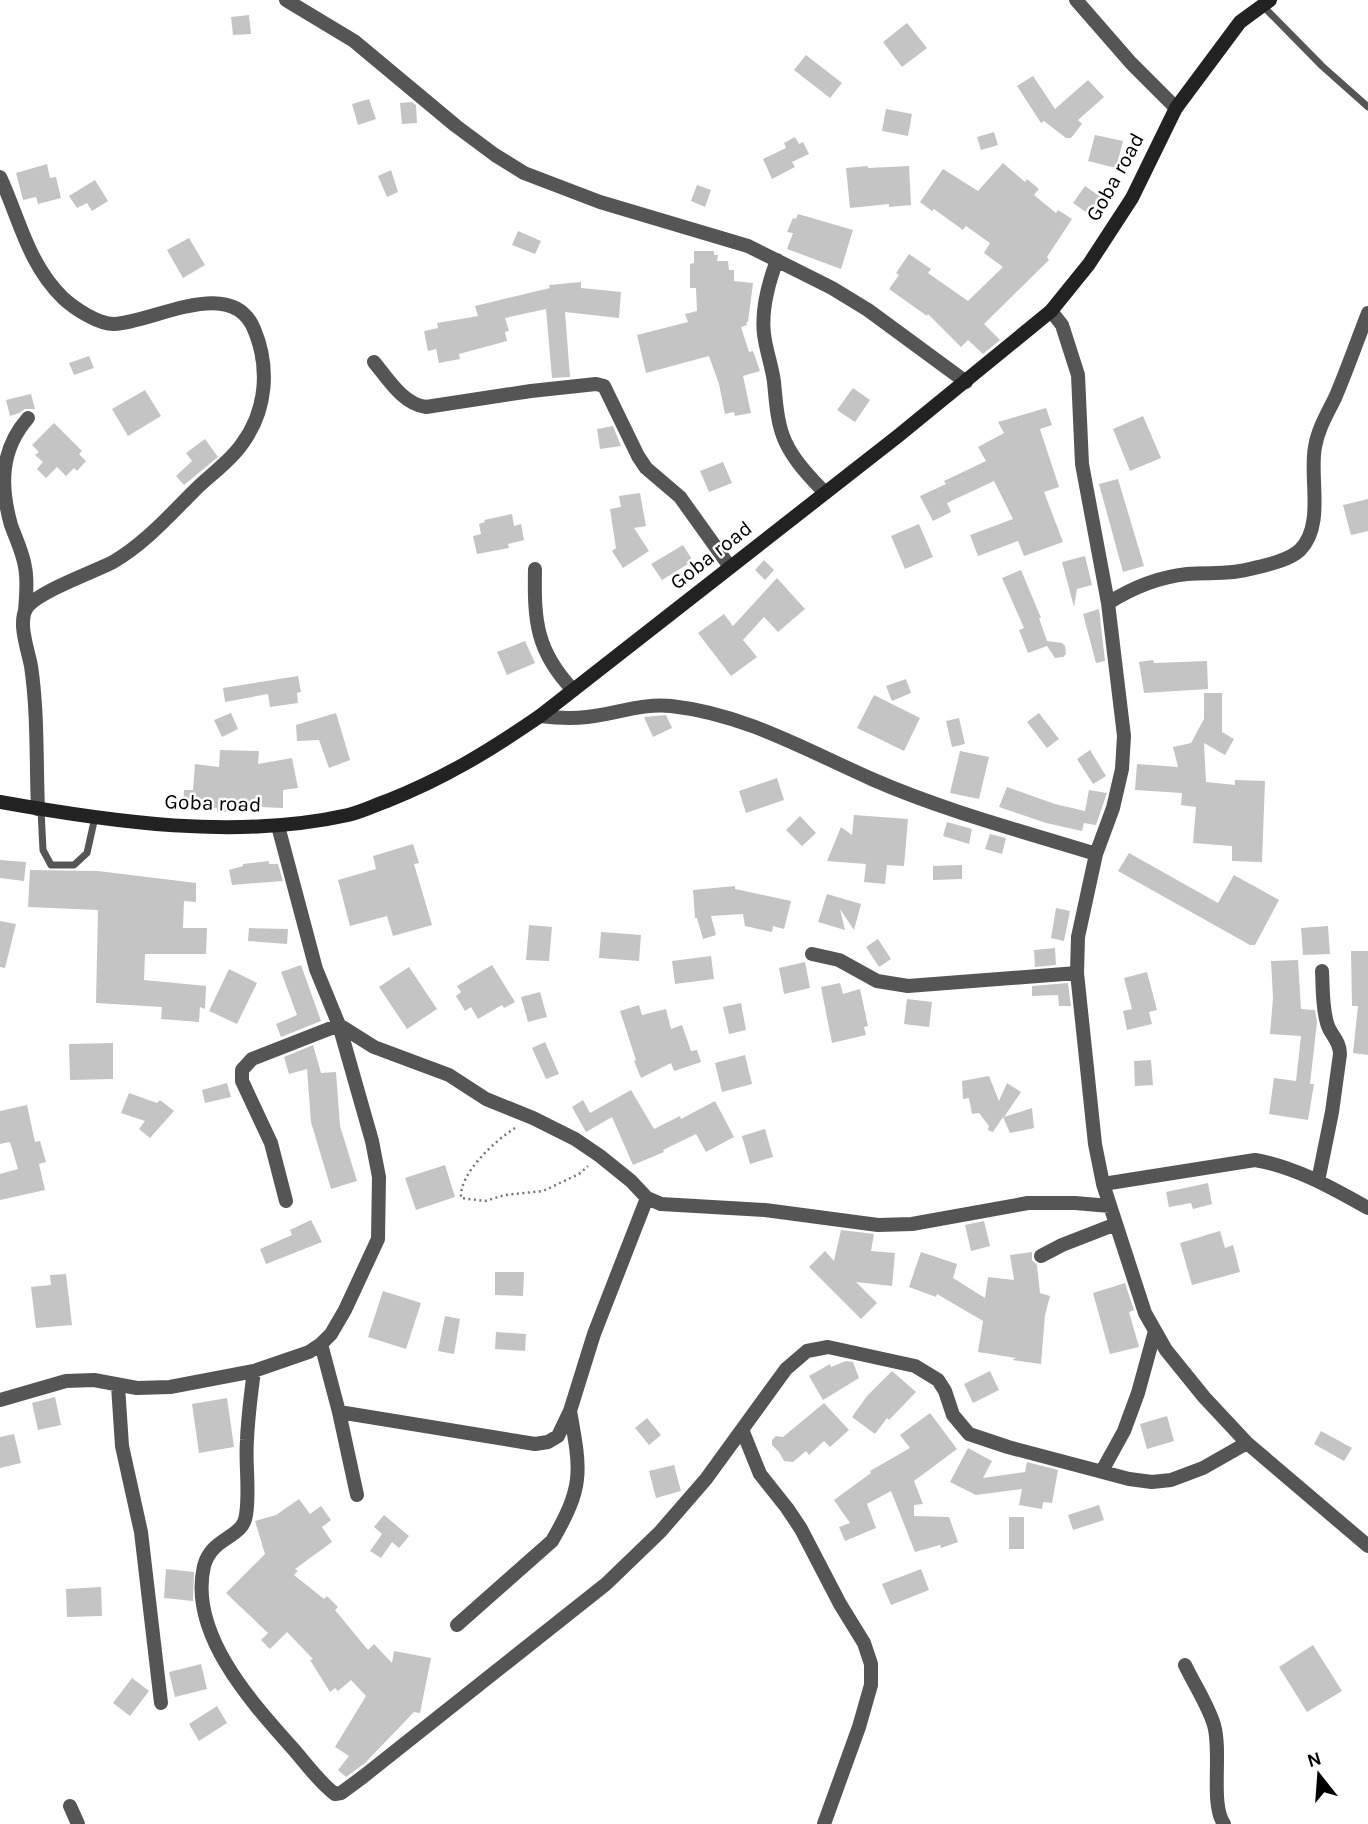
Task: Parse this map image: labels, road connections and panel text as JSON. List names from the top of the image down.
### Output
{
  "streets": {
    "street": ["Goba road"]
  },
  "north": "top"
}
